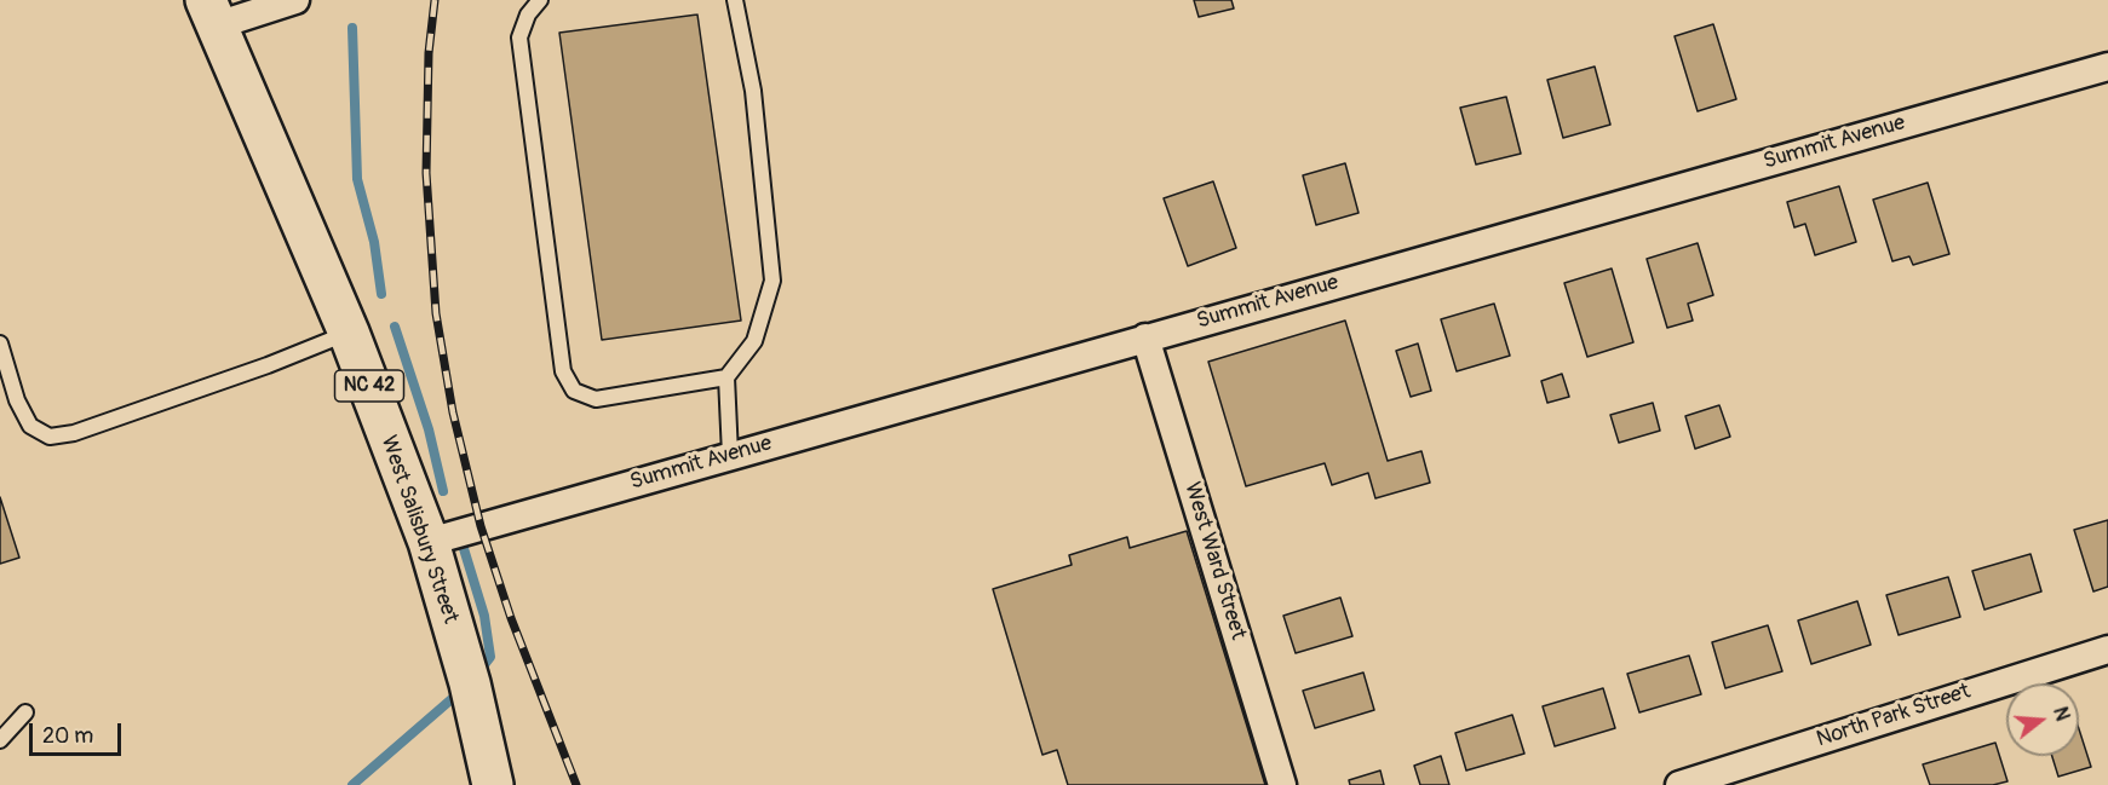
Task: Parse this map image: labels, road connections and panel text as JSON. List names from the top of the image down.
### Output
{
  "streets": {
    "main road": ["NC 42", "West Salisbury Street"],
    "street": ["Summit Avenue", "West Ward Street", "North Park Street"]
  },
  "crossings": [
    ["Summit Avenue", "West Salisbury Street"],
    ["Summit Avenue", "West Ward Street"]
  ],
  "scale_bar": "20 m",
  "north": "right"
}
